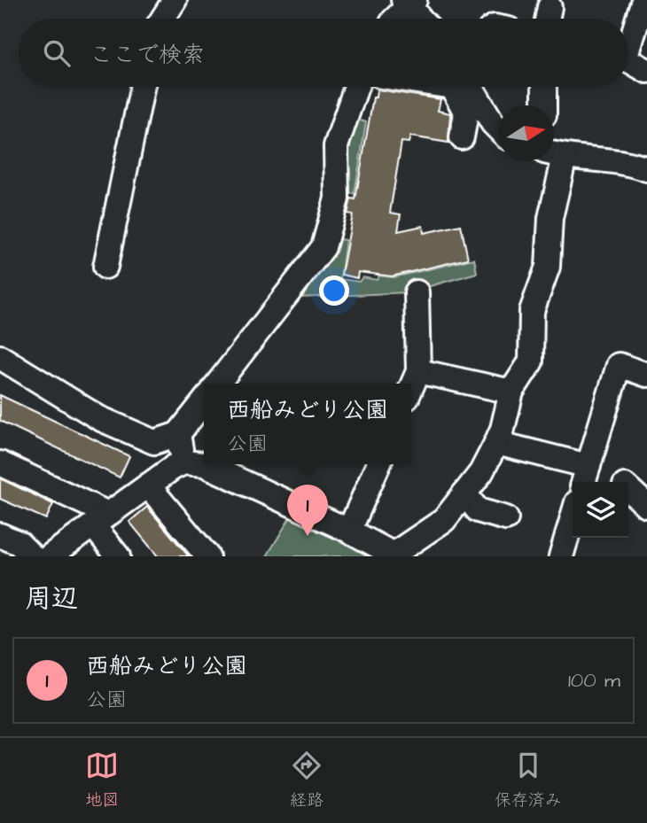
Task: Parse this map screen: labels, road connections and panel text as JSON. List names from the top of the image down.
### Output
{
  "north": "right",
  "page": {
    "search": "ここで検索",
    "popup": ["西船みどり公園", "公園"],
    "pins": "1",
    "heading": "周辺",
    "list": [
      {
        "mark": "1",
        "name": "西船みどり公園",
        "note": "公園",
        "value": "100 m"
      }
    ],
    "nav": ["地図", "経路", "保存済み"]
  }
}
